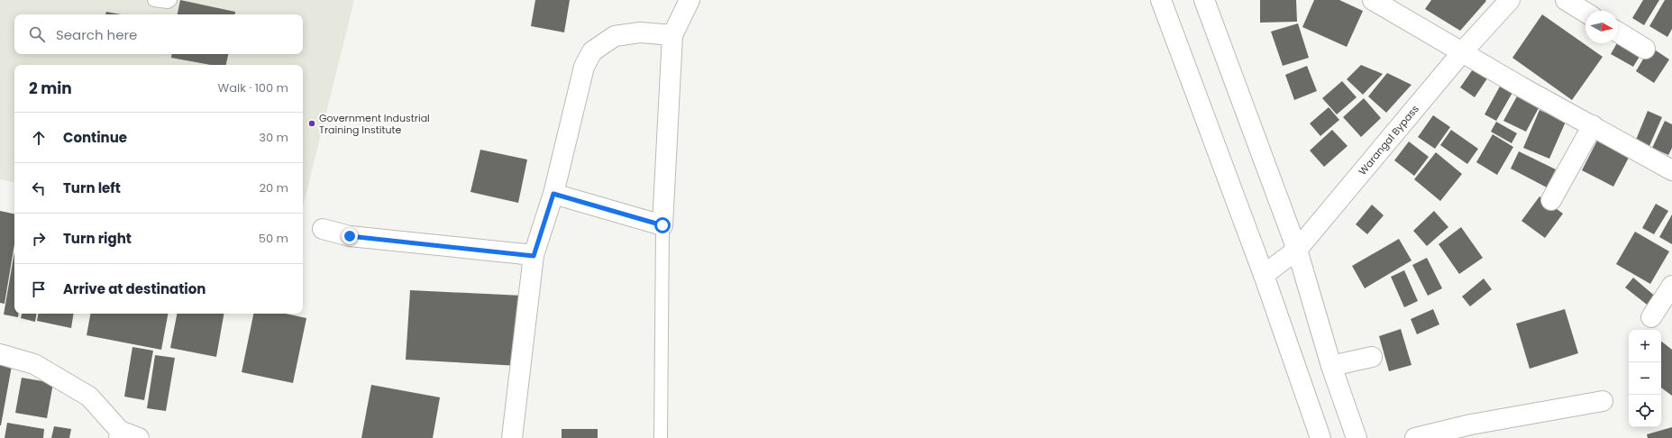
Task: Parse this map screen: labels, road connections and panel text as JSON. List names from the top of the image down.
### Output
{
  "streets": {
    "street": ["Warangal Bypass"]
  },
  "places": ["Government Industrial Training Institute"],
  "north": "right",
  "page": {
    "search": "Search here",
    "heading": ["2 min", "Walk · 100 m"],
    "list": [
      ["Continue", "30 m"],
      ["Turn left", "20 m"],
      ["Turn right", "50 m"],
      "Arrive at destination"
    ],
    "map_buttons": ["+", "−"]
  }
}
